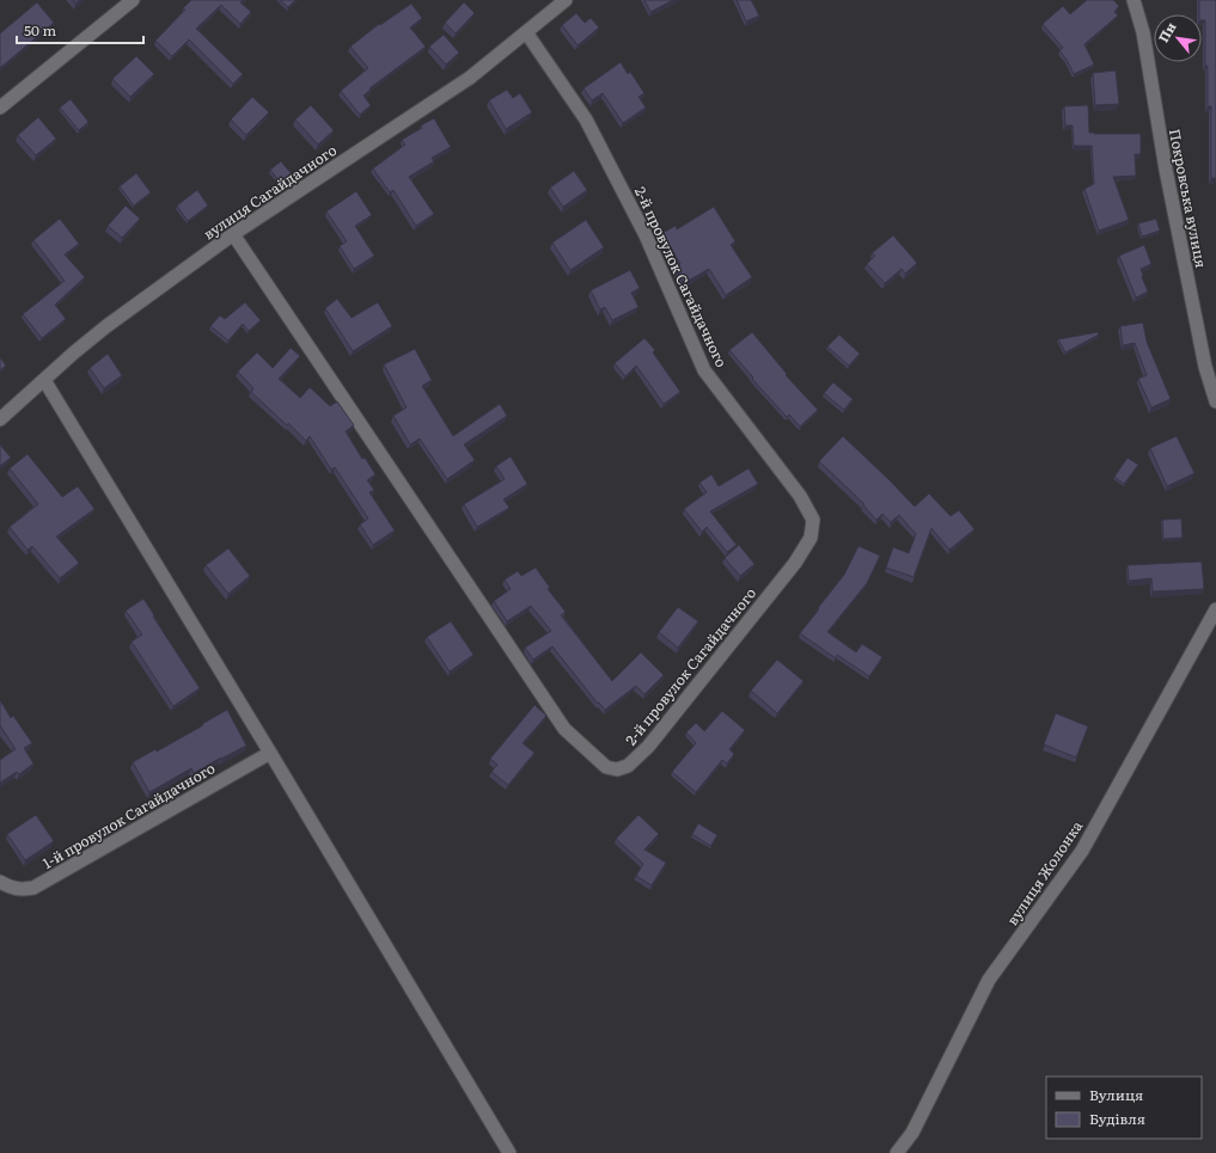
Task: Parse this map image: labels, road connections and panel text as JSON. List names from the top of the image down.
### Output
{
  "streets": {
    "street": [
      "вулиця Сагайдачного",
      "Покровська вулиця",
      "2-й провулок Сагайдачного",
      "1-й провулок Сагайдачного",
      "вулиця Жолонка"
    ]
  },
  "crossings": [
    ["вулиця Сагайдачного", "2-й провулок Сагайдачного"]
  ],
  "legend": ["Вулиця", "Будівля"],
  "scale_bar": "50 m",
  "north": "top left"
}
